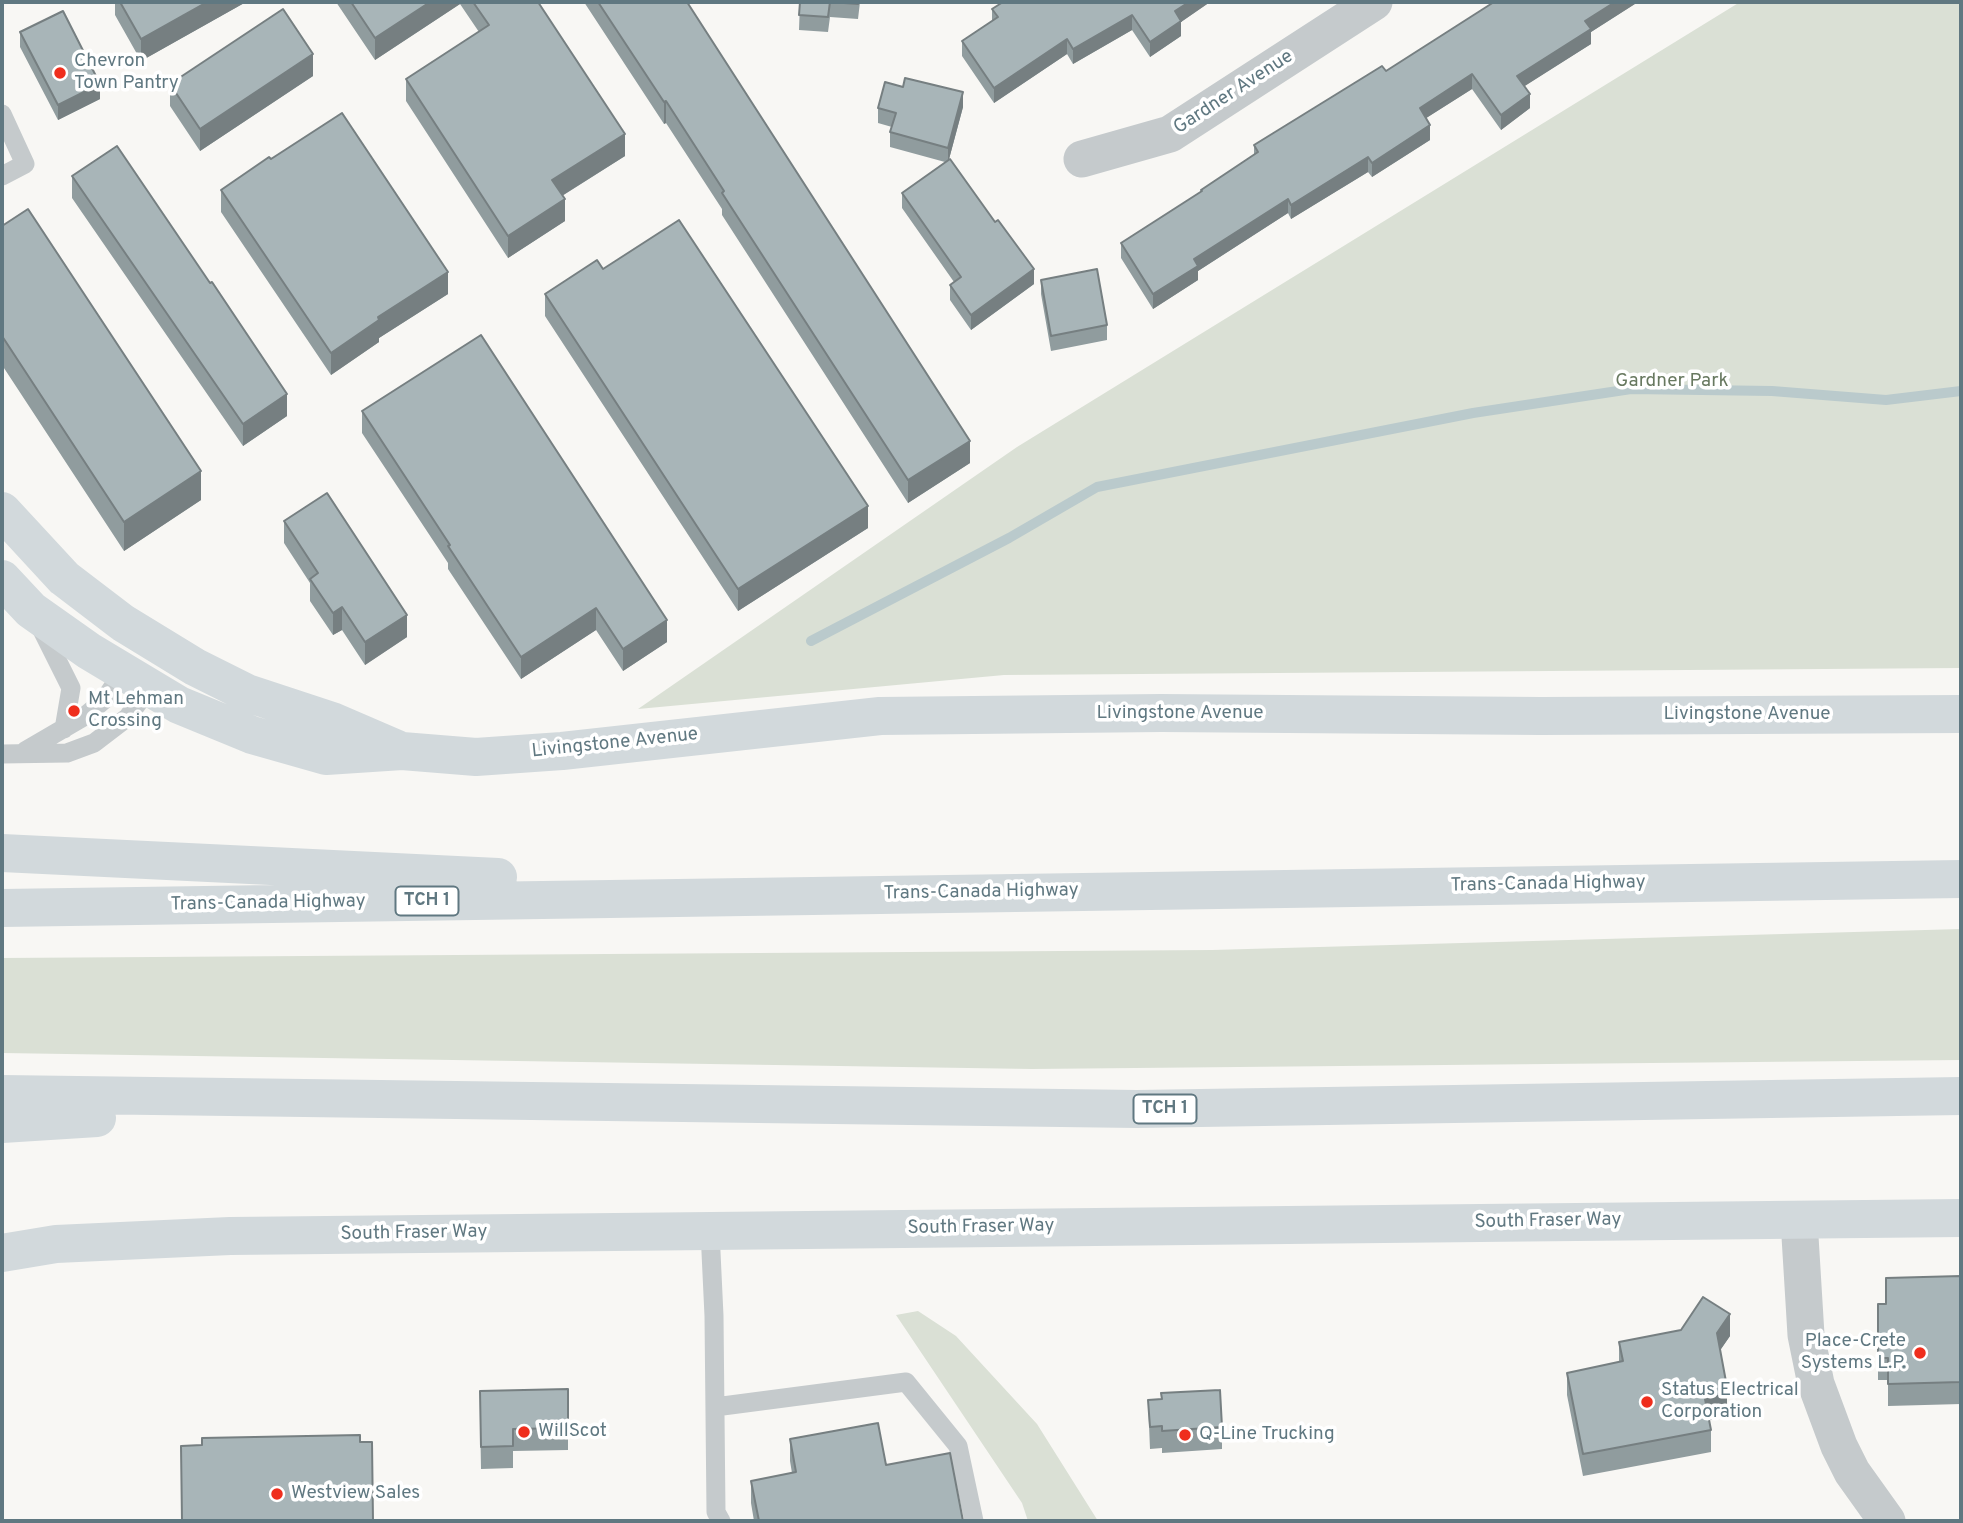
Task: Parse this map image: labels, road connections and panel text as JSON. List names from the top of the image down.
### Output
{
  "streets": {
    "main road": [
      "Livingstone Avenue",
      "Trans-Canada Highway",
      "TCH 1",
      "South Fraser Way"
    ],
    "street": ["Gardner Avenue"]
  },
  "parks": ["Gardner Park"],
  "places": [
    "Chevron Town Pantry",
    "Mt Lehman Crossing",
    "Place-Crete Systems L.P.",
    "Status Electrical Corporation",
    "WillScot",
    "Q-Line Trucking",
    "Westview Sales"
  ]
}
